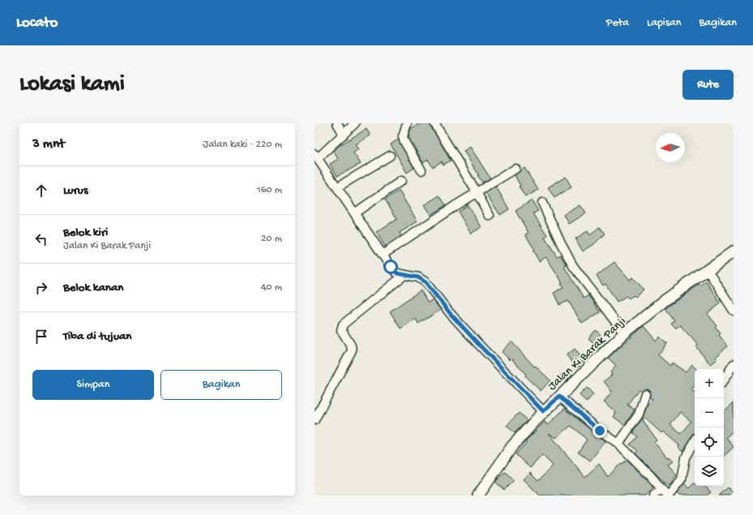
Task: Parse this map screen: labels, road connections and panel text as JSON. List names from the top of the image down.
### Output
{
  "streets": {
    "street": ["Jalan Ki Barak Panji"]
  },
  "north": "left",
  "page": {
    "header": "Locato",
    "nav": ["Peta", "Lapisan", "Bagikan"],
    "buttons": [
      "Rute",
      ["Simpan", "Bagikan"]
    ],
    "title": "Lokasi kami",
    "heading": ["3 mnt", "Jalan kaki · 220 m"],
    "list": [
      ["Lurus", "160 m"],
      ["Belok kiri", "Jalan Ki Barak Panji", "20 m"],
      ["Belok kanan", "40 m"],
      "Tiba di tujuan"
    ],
    "map_buttons": ["+", "−"]
  }
}
